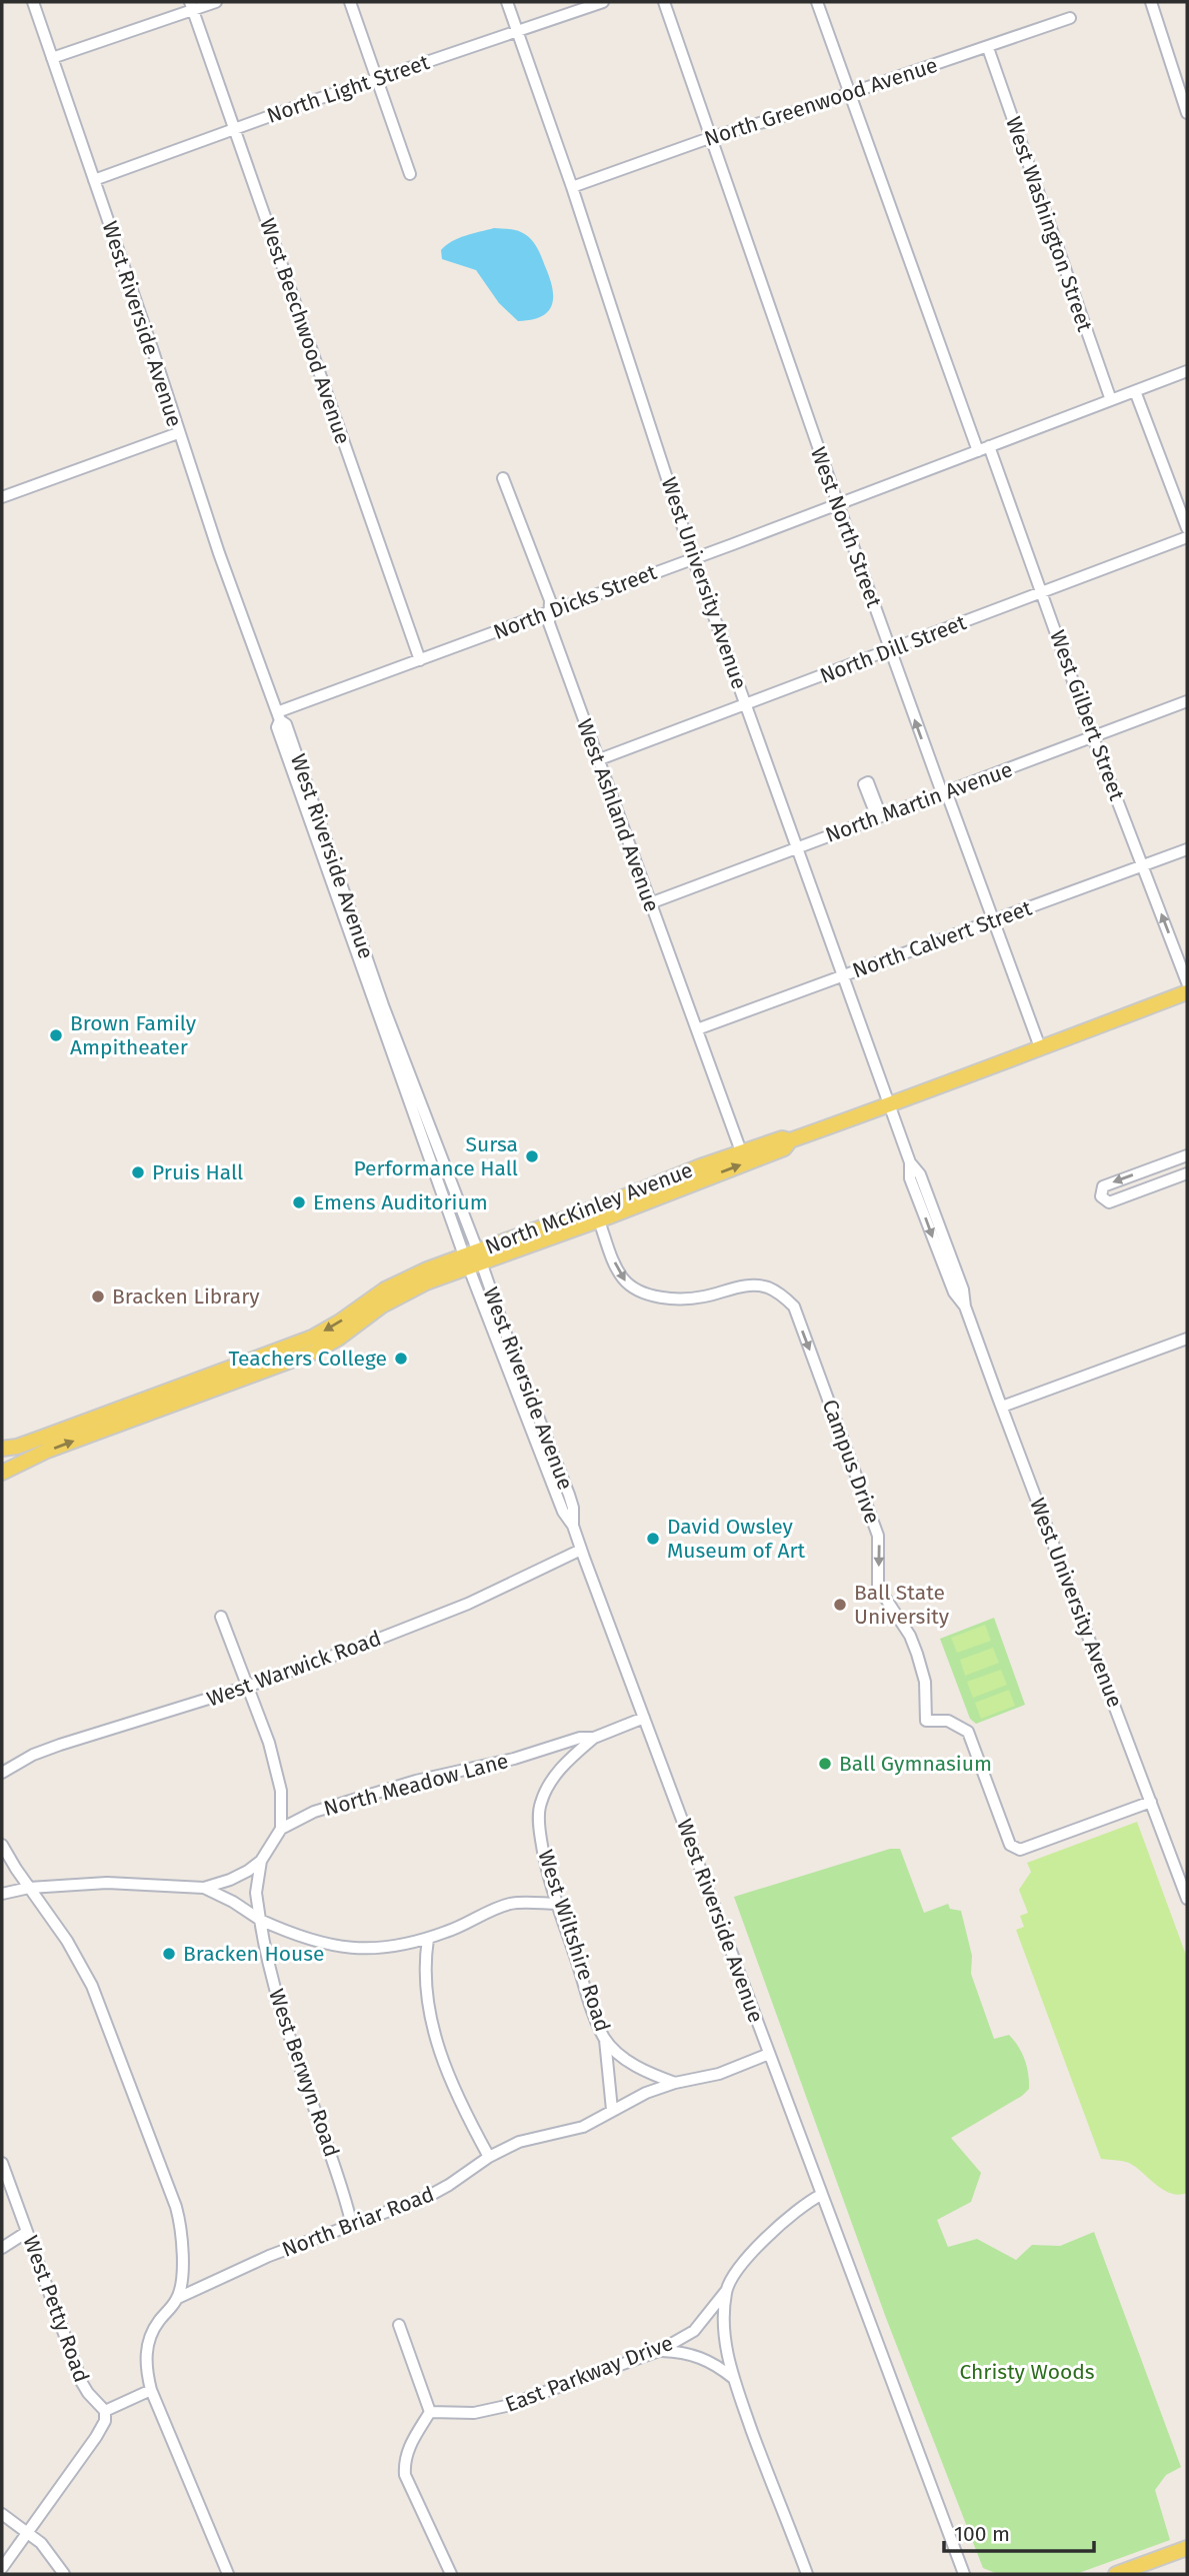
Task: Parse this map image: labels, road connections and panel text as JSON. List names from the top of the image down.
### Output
{
  "streets": {
    "main road": ["North McKinley Avenue"],
    "street": [
      "North Light Street",
      "North Greenwood Avenue",
      "West Washington Street",
      "West Riverside Avenue",
      "West Beechwood Avenue",
      "West North Street",
      "West University Avenue",
      "North Dicks Street",
      "North Dill Street",
      "West Gilbert Street",
      "North Martin Avenue",
      "West Ashland Avenue",
      "North Calvert Street",
      "Campus Drive",
      "West Warwick Road",
      "North Meadow Lane",
      "West Wiltshire Road",
      "West Berwyn Road",
      "North Briar Road",
      "West Petty Road",
      "East Parkway Drive"
    ]
  },
  "crossings": [
    ["North Light Street", "West Riverside Avenue"],
    ["North Light Street", "West Beechwood Avenue"],
    ["North Light Street", "West University Avenue"],
    ["North Greenwood Avenue", "West Washington Street"],
    ["North Greenwood Avenue", "West North Street"],
    ["North Greenwood Avenue", "West University Avenue"],
    ["West Washington Street", "North Dicks Street"],
    ["West Riverside Avenue", "North Dicks Street"],
    ["West Riverside Avenue", "North McKinley Avenue"],
    ["West Riverside Avenue", "West Warwick Road"],
    ["West Riverside Avenue", "North Meadow Lane"],
    ["West Riverside Avenue", "North Briar Road"],
    ["West Riverside Avenue", "East Parkway Drive"],
    ["West Beechwood Avenue", "North Dicks Street"],
    ["West North Street", "North Dicks Street"],
    ["West North Street", "North Dill Street"],
    ["West North Street", "North Martin Avenue"],
    ["West North Street", "North Calvert Street"],
    ["West North Street", "North McKinley Avenue"],
    ["West University Avenue", "North Dicks Street"],
    ["West University Avenue", "North Dill Street"],
    ["West University Avenue", "North Martin Avenue"],
    ["West University Avenue", "North Calvert Street"],
    ["West University Avenue", "North McKinley Avenue"],
    ["West University Avenue", "Campus Drive"],
    ["North Dicks Street", "West Gilbert Street"],
    ["North Dicks Street", "West Ashland Avenue"],
    ["North Dill Street", "West Gilbert Street"],
    ["North Dill Street", "West Ashland Avenue"],
    ["West Gilbert Street", "North Martin Avenue"],
    ["West Gilbert Street", "North Calvert Street"],
    ["North Martin Avenue", "West Ashland Avenue"],
    ["West Ashland Avenue", "North Calvert Street"],
    ["West Ashland Avenue", "North McKinley Avenue"],
    ["North McKinley Avenue", "Campus Drive"],
    ["North Meadow Lane", "West Wiltshire Road"],
    ["West Wiltshire Road", "North Briar Road"],
    ["West Berwyn Road", "North Briar Road"]
  ],
  "parks": ["Christy Woods"],
  "places": [
    "Brown Family Ampitheater",
    "Sursa Performance Hall",
    "Pruis Hall",
    "Emens Auditorium",
    "Bracken Library",
    "Teachers College",
    "David Owsley Museum of Art",
    "Ball State University",
    "Ball Gymnasium",
    "Bracken House"
  ],
  "scale_bar": "100 m"
}
